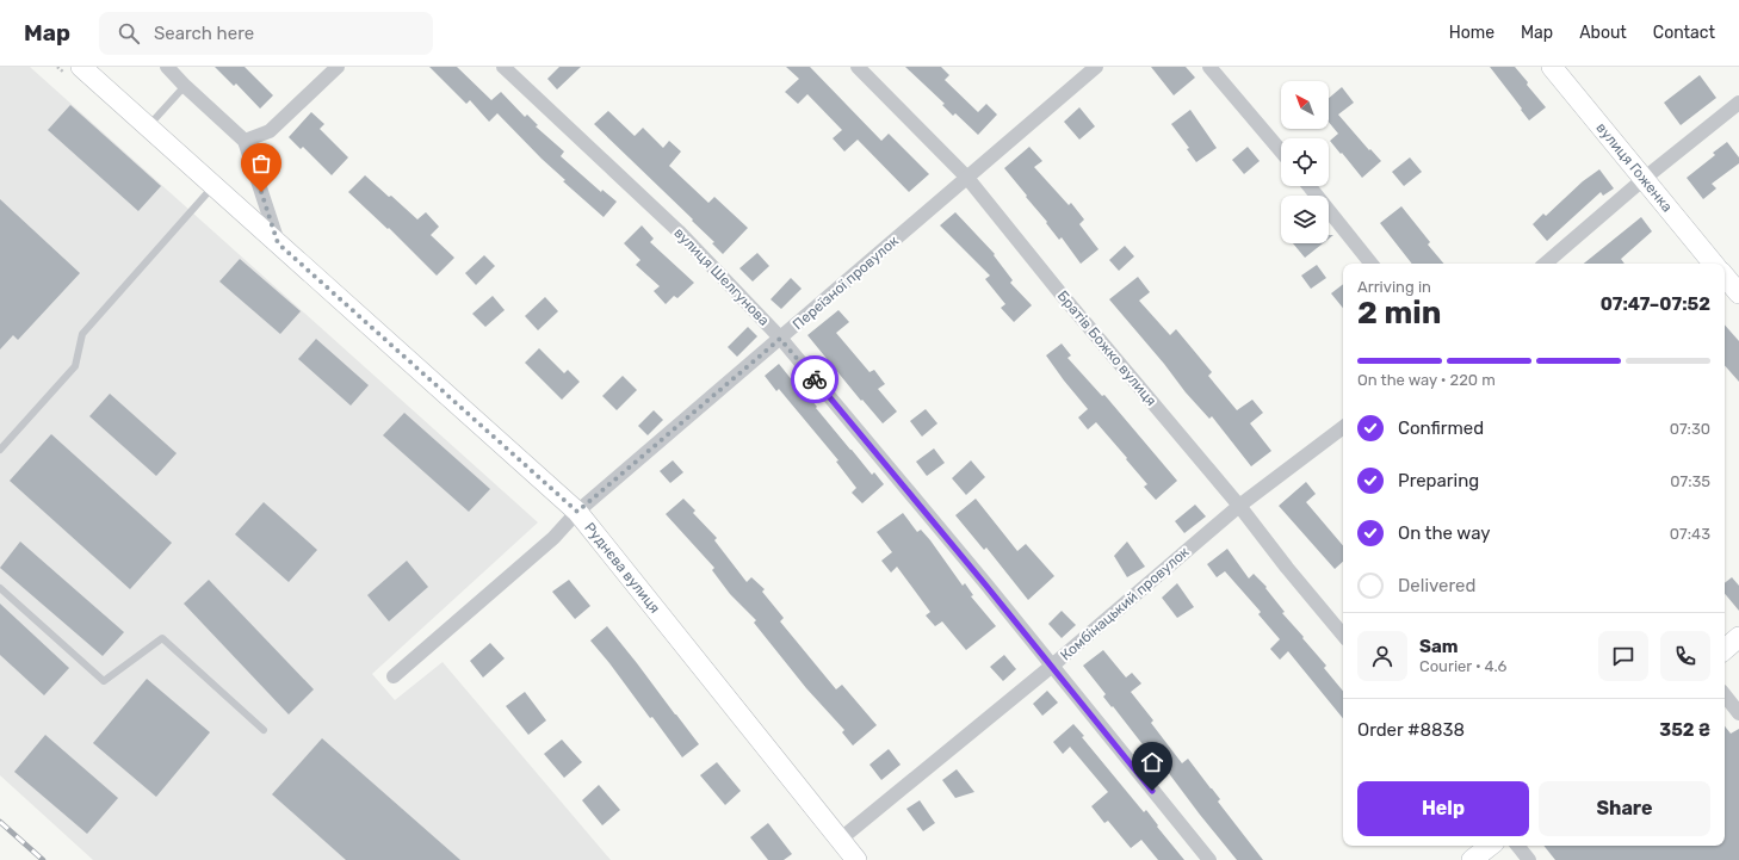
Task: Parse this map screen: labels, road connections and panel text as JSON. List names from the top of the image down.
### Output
{
  "streets": {
    "street": [
      "вулиця Гоженка",
      "вулиця Шелгунова",
      "Переїзної провулок",
      "Братів Божко вулиця",
      "Руднєва вулиця",
      "Комбінацький провулок"
    ]
  },
  "crossings": [
    ["вулиця Шелгунова", "Переїзної провулок"],
    ["вулиця Шелгунова", "Комбінацький провулок"],
    ["Переїзної провулок", "Братів Божко вулиця"],
    ["Переїзної провулок", "Руднєва вулиця"],
    ["Братів Божко вулиця", "Комбінацький провулок"],
    ["Руднєва вулиця", "Комбінацький провулок"]
  ],
  "north": "top left",
  "page": {
    "header": "Map",
    "search": "Search here",
    "nav": [
      "Home",
      "Map",
      "About",
      "Contact"
    ],
    "heading": ["2 min", "Arriving in", "07:47–07:52"],
    "panel": [
      "Sam",
      "Courier · 4.6",
      "Order #8838",
      "352 ₴"
    ],
    "bar": "On the way · 220 m",
    "list": [
      ["Confirmed", "07:30"],
      ["Preparing", "07:35"],
      ["On the way", "07:43"],
      "Delivered"
    ],
    "buttons": ["Help", "Share"]
  }
}
